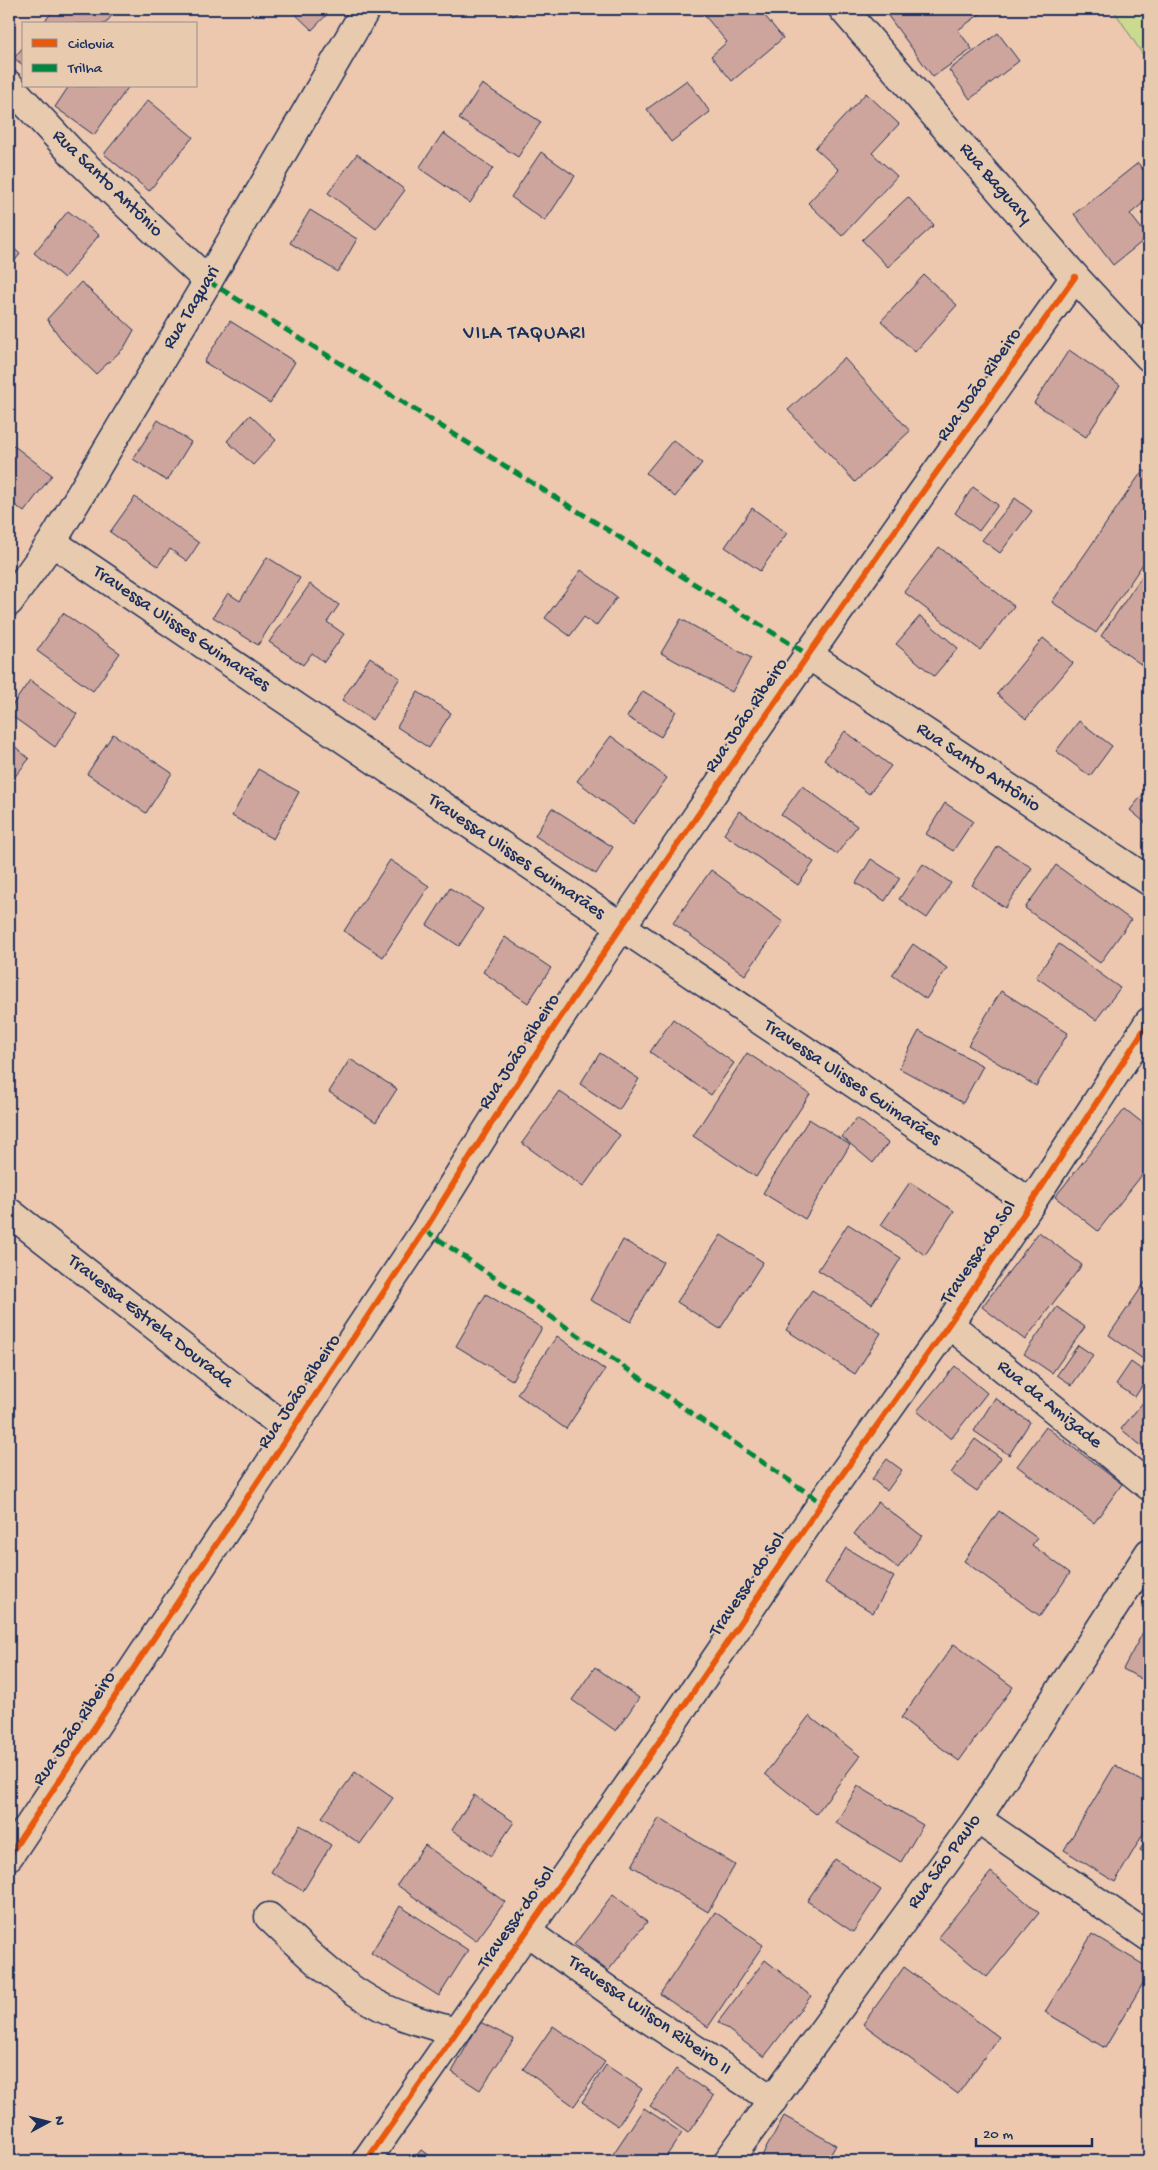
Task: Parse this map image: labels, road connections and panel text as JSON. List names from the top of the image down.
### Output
{
  "streets": {
    "street": [
      "Rua Santo Antônio",
      "Rua Baguary",
      "Rua Taquari",
      "Rua João Ribeiro",
      "Travessa Ulisses Guimarães",
      "Travessa do Sol",
      "Travessa Estrela Dourada",
      "Rua da Amizade",
      "Rua São Paulo",
      "Travessa Wilson Ribeiro II"
    ]
  },
  "crossings": [
    ["Rua Santo Antônio", "Rua Taquari"],
    ["Rua Santo Antônio", "Rua João Ribeiro"],
    ["Rua Baguary", "Rua João Ribeiro"],
    ["Rua Taquari", "Travessa Ulisses Guimarães"],
    ["Rua João Ribeiro", "Travessa Ulisses Guimarães"],
    ["Rua João Ribeiro", "Travessa Estrela Dourada"],
    ["Travessa Ulisses Guimarães", "Travessa do Sol"],
    ["Travessa do Sol", "Rua da Amizade"],
    ["Travessa do Sol", "Travessa Wilson Ribeiro II"],
    ["Rua São Paulo", "Travessa Wilson Ribeiro II"]
  ],
  "districts": ["VILA TAQUARI"],
  "legend": ["Ciclovia", "Trilha"],
  "scale_bar": "20 m",
  "north": "right"
}
